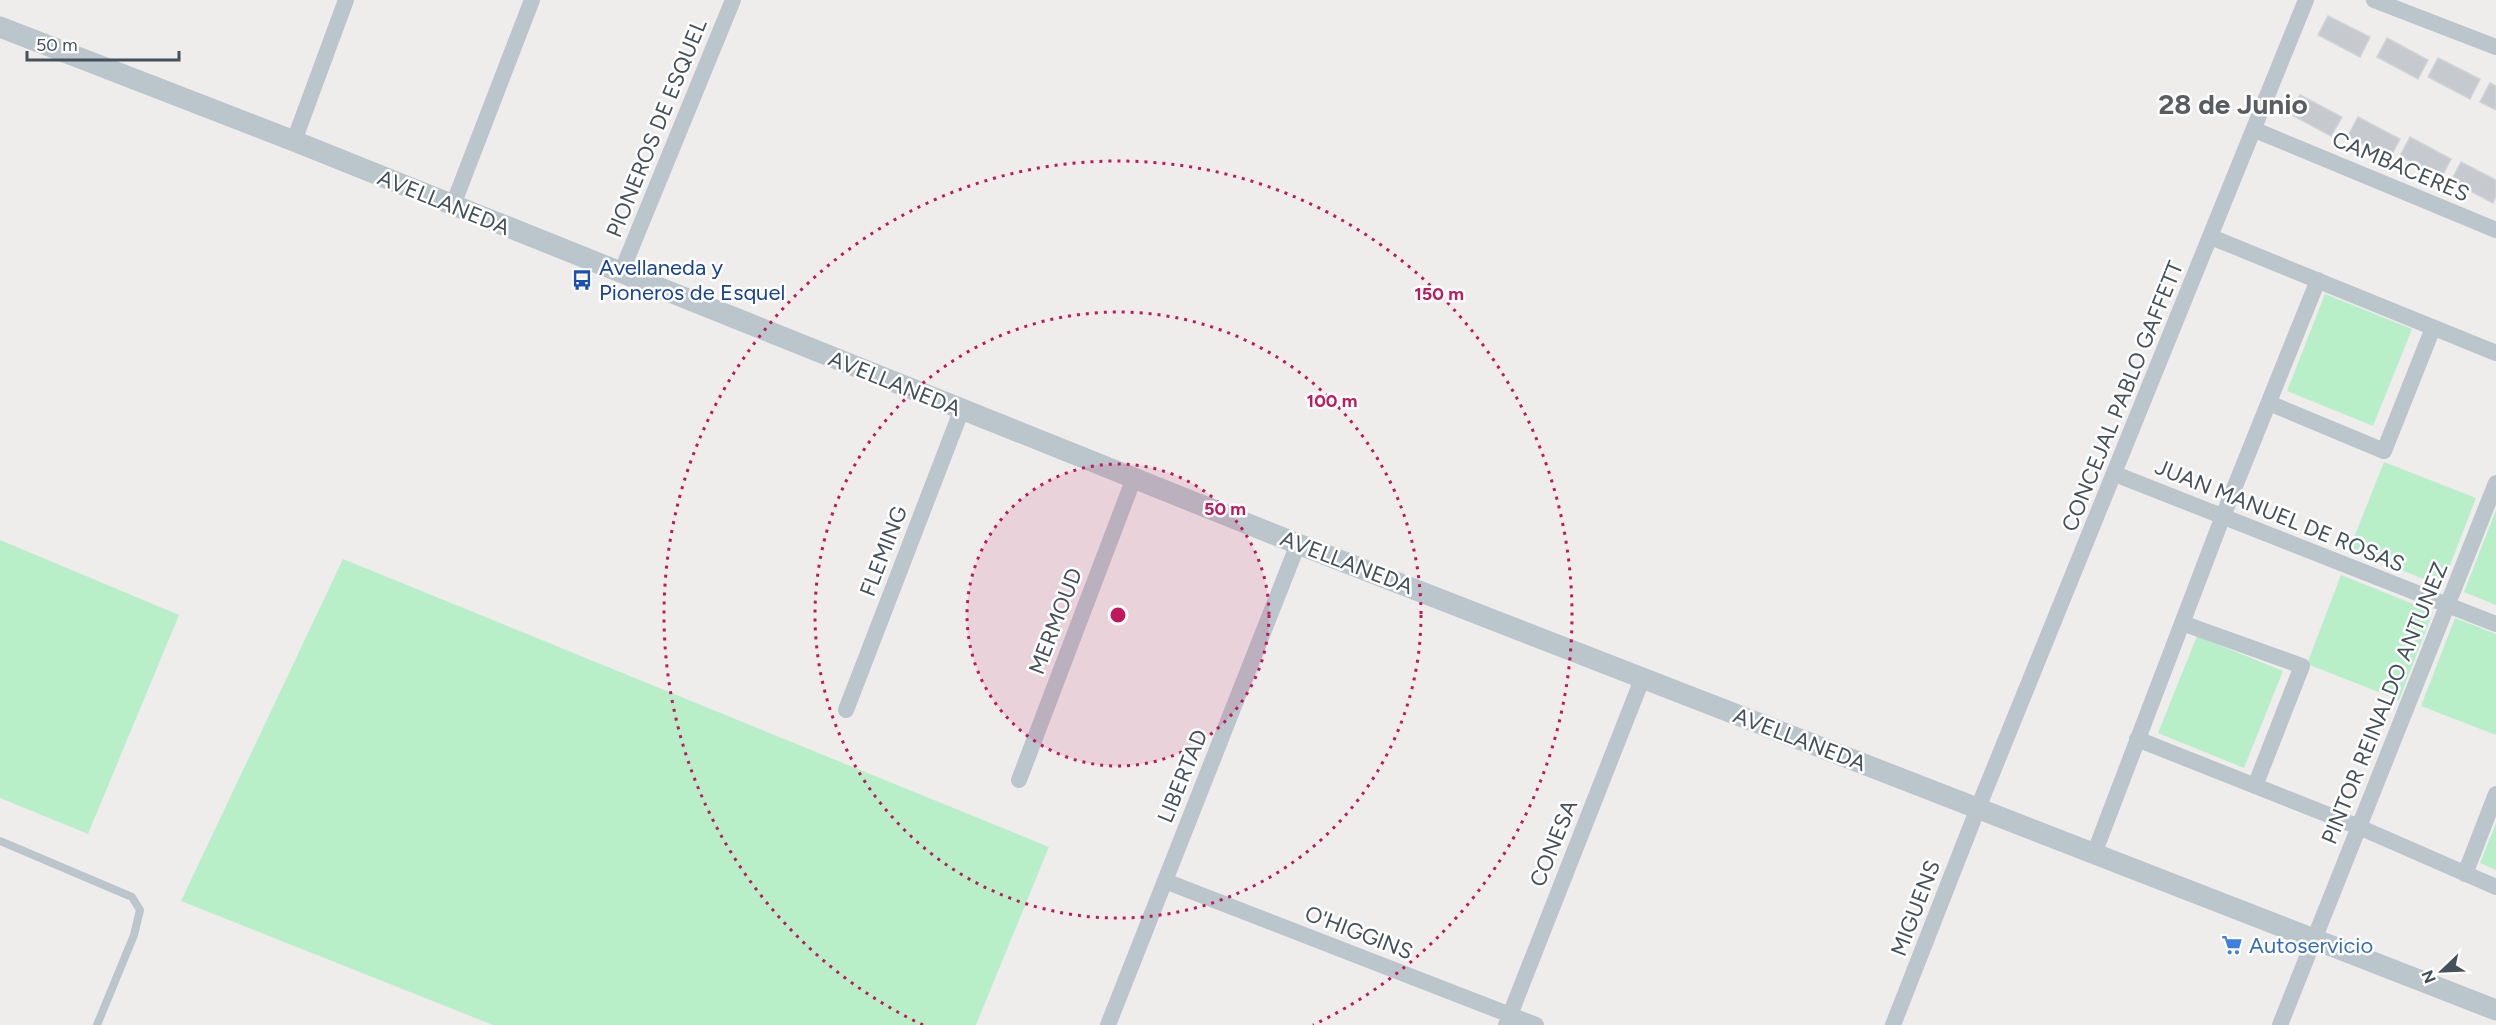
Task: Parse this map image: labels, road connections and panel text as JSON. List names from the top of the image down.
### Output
{
  "streets": {
    "street": [
      "PIONEROS DE ESQUEL",
      "CAMBACERES",
      "AVELLANEDA",
      "CONCEJAL PABLO GAFFETT",
      "JUAN MANUEL DE ROSAS",
      "FLEMING",
      "MERMOUD",
      "PINTOR REINALDO ANTUNEZ",
      "LIBERTAD",
      "CONESA",
      "MIGUENS",
      "O'HIGGINS"
    ]
  },
  "crossings": [
    ["PIONEROS DE ESQUEL", "AVELLANEDA"],
    ["CAMBACERES", "CONCEJAL PABLO GAFFETT"],
    ["AVELLANEDA", "CONCEJAL PABLO GAFFETT"],
    ["AVELLANEDA", "FLEMING"],
    ["AVELLANEDA", "MERMOUD"],
    ["AVELLANEDA", "PINTOR REINALDO ANTUNEZ"],
    ["AVELLANEDA", "LIBERTAD"],
    ["AVELLANEDA", "CONESA"],
    ["AVELLANEDA", "MIGUENS"],
    ["CONCEJAL PABLO GAFFETT", "JUAN MANUEL DE ROSAS"],
    ["CONCEJAL PABLO GAFFETT", "MIGUENS"],
    ["JUAN MANUEL DE ROSAS", "PINTOR REINALDO ANTUNEZ"],
    ["LIBERTAD", "O'HIGGINS"],
    ["CONESA", "O'HIGGINS"]
  ],
  "districts": ["28 de Junio"],
  "places": {
    "bus stop": ["Avellaneda y Pioneros de Esquel"],
    "supermarket": ["Autoservicio"]
  },
  "scale_bar": "50 m",
  "north": "bottom left",
  "rings": ["150 m", "100 m", "50 m"]
}
